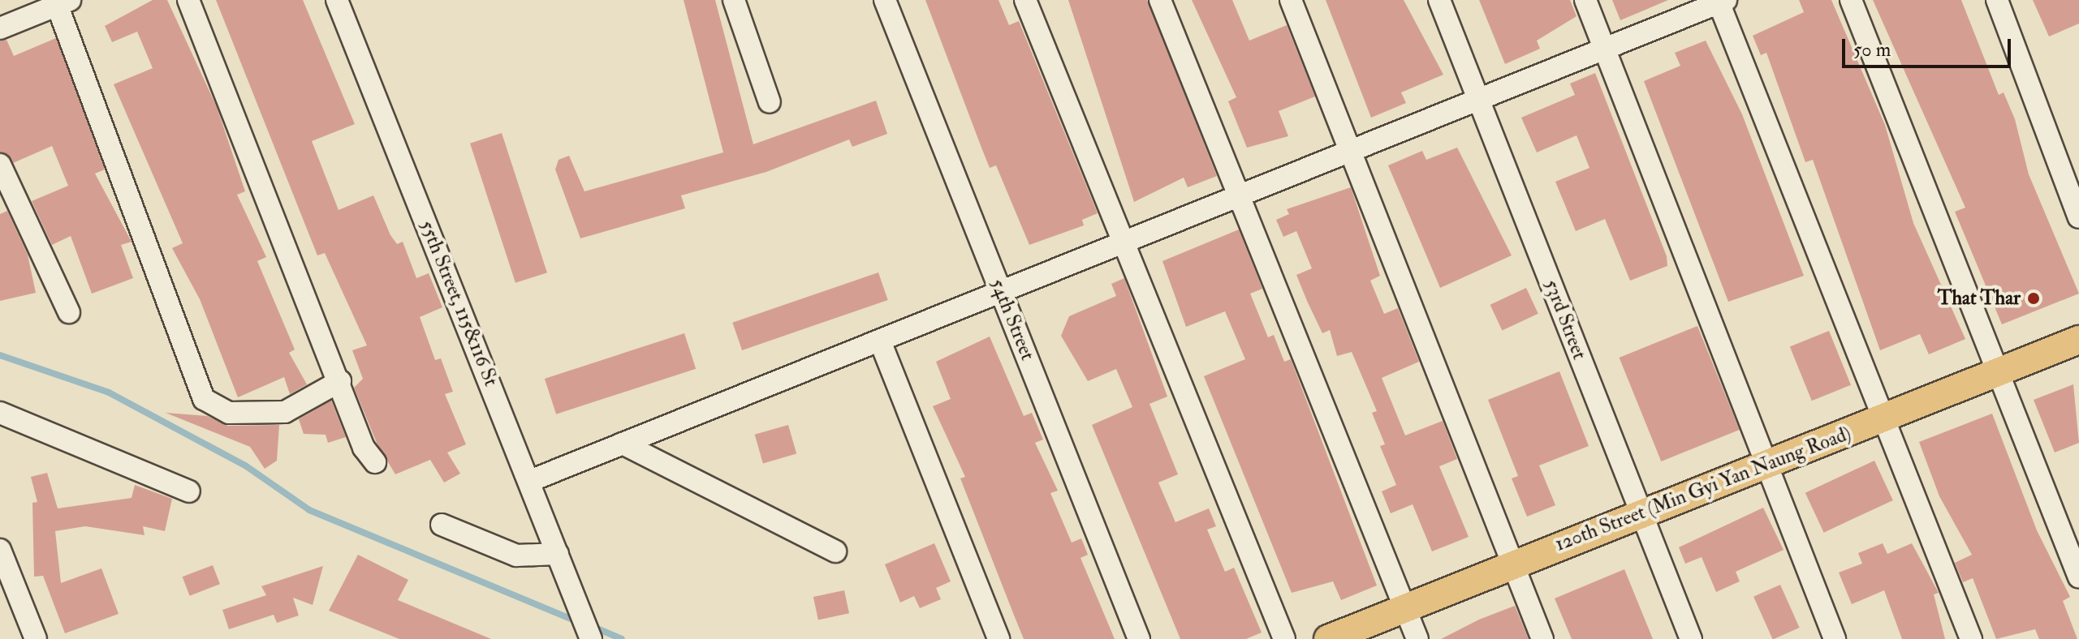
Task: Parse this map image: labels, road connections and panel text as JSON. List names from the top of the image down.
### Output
{
  "streets": {
    "main road": ["120th Street (Min Gyi Yan Naung Road)"],
    "street": ["55th Street, 115&116 St", "54th Street", "53rd Street"]
  },
  "crossings": [
    ["53rd Street", "120th Street (Min Gyi Yan Naung Road)"]
  ],
  "places": ["That Thar"],
  "scale_bar": "50 m"
}
